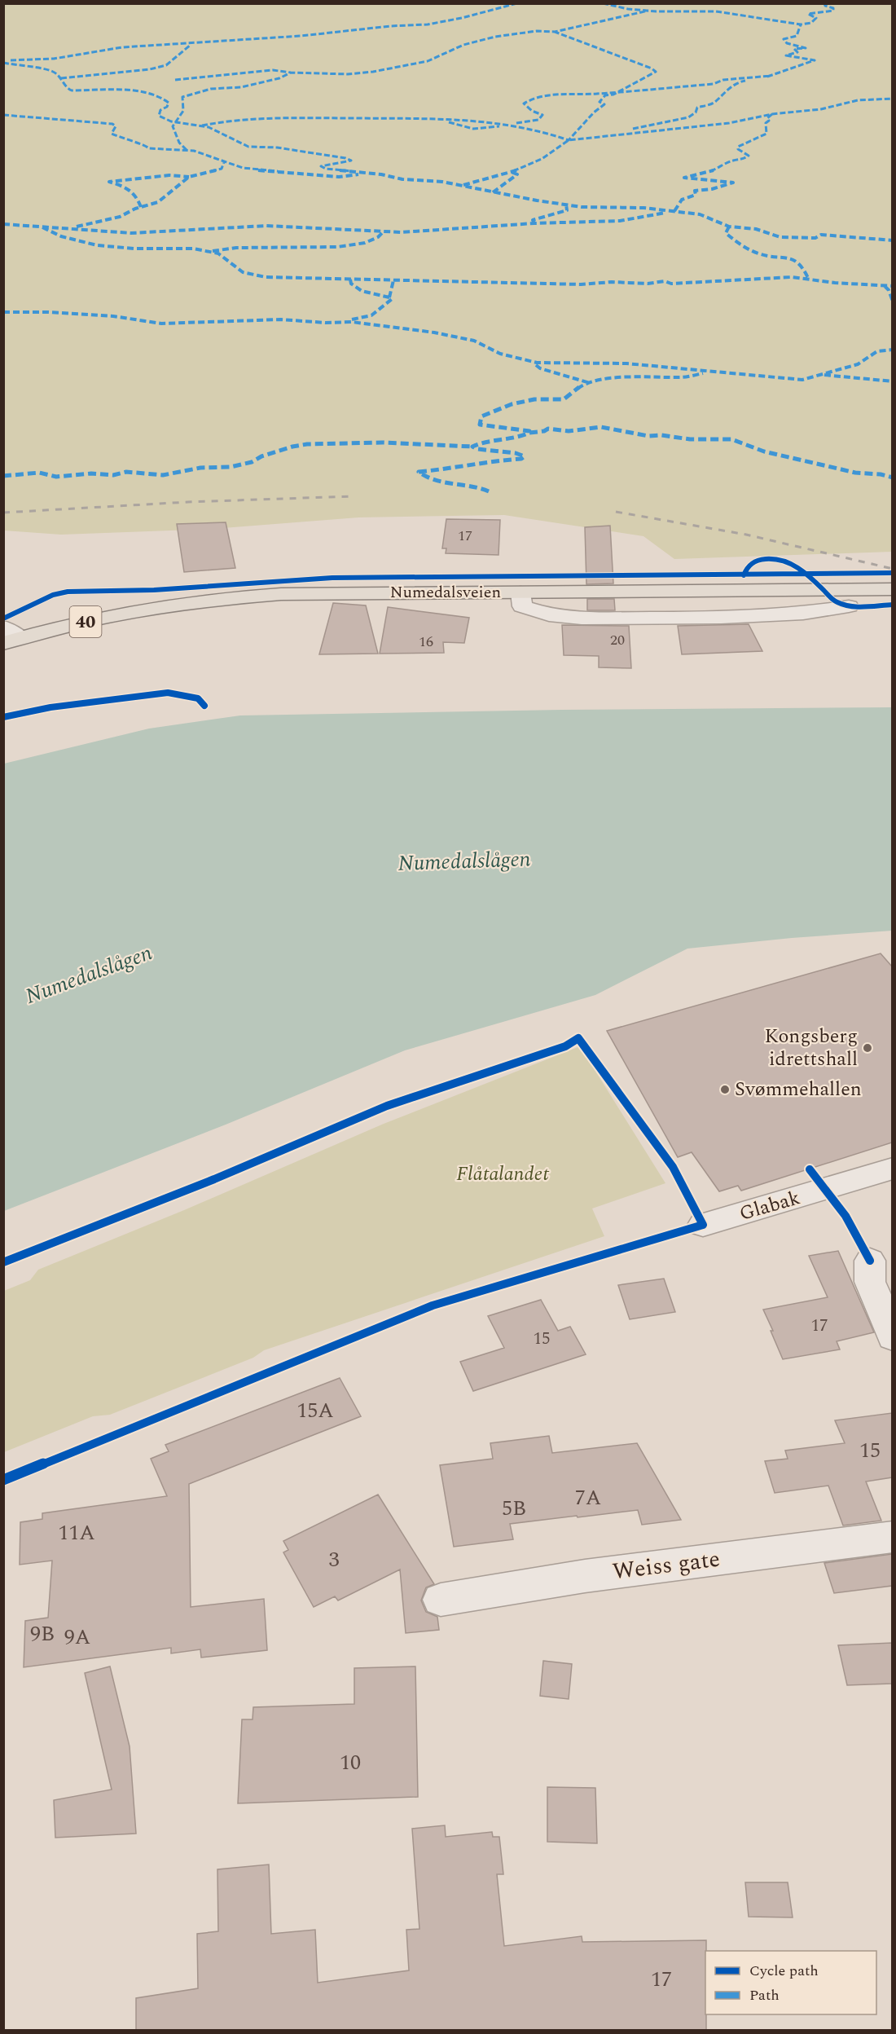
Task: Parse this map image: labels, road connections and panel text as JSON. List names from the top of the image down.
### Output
{
  "streets": {
    "main road": ["Numedalsveien", "40"],
    "street": ["Glabak", "Weiss gate"]
  },
  "water": ["Numedalslågen"],
  "parks": ["Flåtalandet"],
  "places": ["Kongsberg idrettshall", "Svømmehallen"],
  "house_numbers": [
    "17",
    "20",
    "16",
    "17",
    "15",
    "15A",
    "15",
    "7A",
    "5B",
    "11A",
    "3",
    "9B",
    "9A",
    "10",
    "17"
  ],
  "legend": ["Cycle path", "Path"]
}
